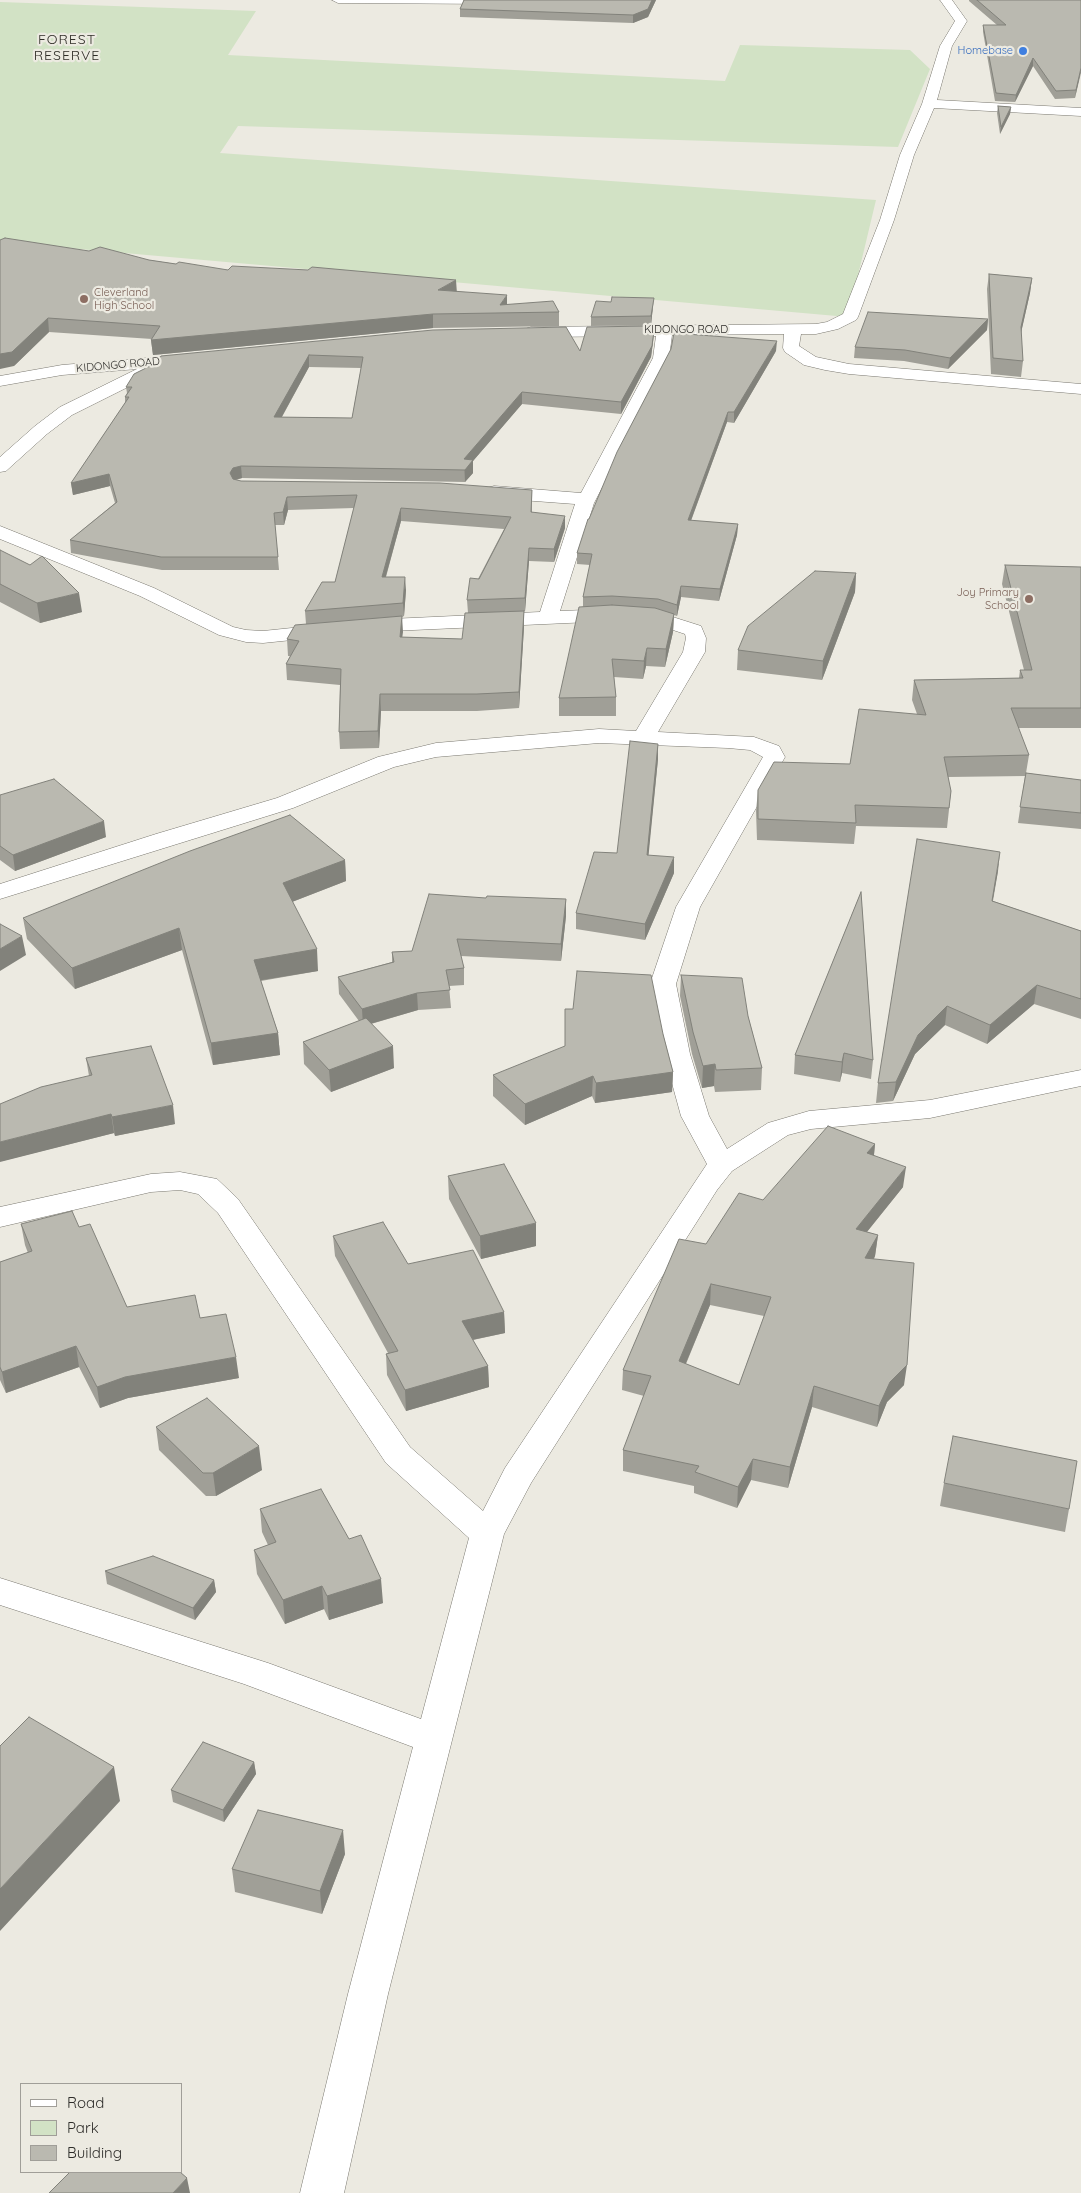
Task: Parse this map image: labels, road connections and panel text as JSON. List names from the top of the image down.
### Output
{
  "streets": {
    "street": ["KIDONGO ROAD"]
  },
  "districts": ["FOREST RESERVE"],
  "places": ["Homebase", "Cleverland High School", "Joy Primary School"],
  "legend": ["Road", "Park", "Building"]
}
